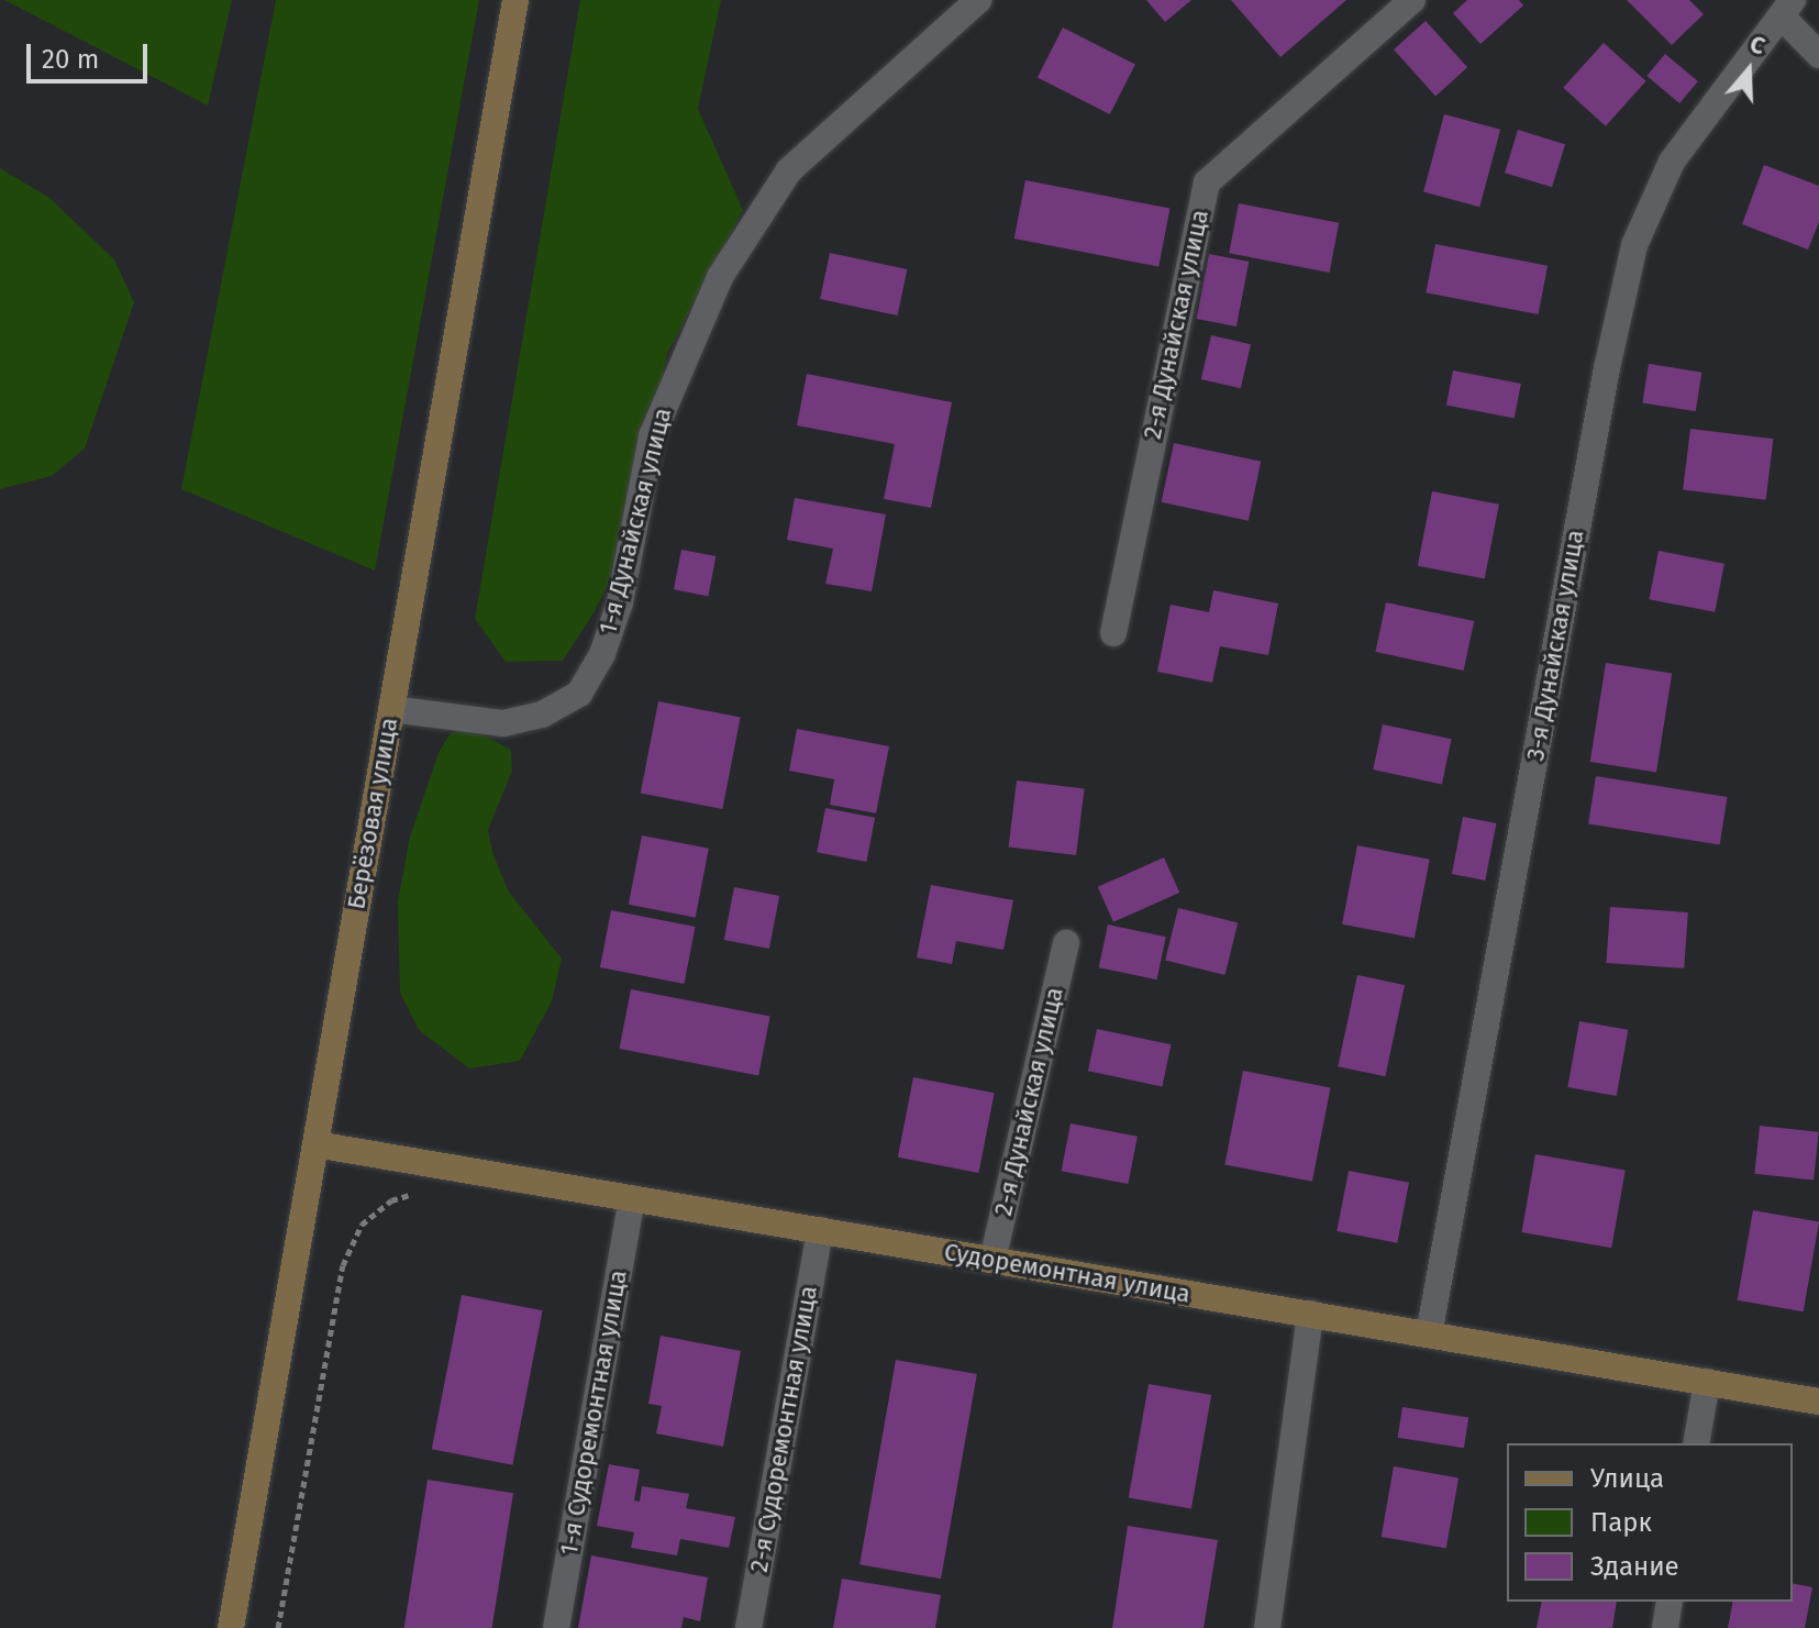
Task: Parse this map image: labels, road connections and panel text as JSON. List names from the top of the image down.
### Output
{
  "streets": {
    "main road": ["Берёзовая улица", "Судоремонтная улица"],
    "street": [
      "2-я Дунайская улица",
      "1-я Дунайская улица",
      "3-я Дунайская улица",
      "1-я Судоремонтная улица",
      "2-я Судоремонтная улица"
    ]
  },
  "crossings": [
    ["2-я Дунайская улица", "Судоремонтная улица"],
    ["1-я Дунайская улица", "Берёзовая улица"],
    ["3-я Дунайская улица", "Судоремонтная улица"],
    ["Берёзовая улица", "Судоремонтная улица"],
    ["Судоремонтная улица", "1-я Судоремонтная улица"],
    ["Судоремонтная улица", "2-я Судоремонтная улица"]
  ],
  "legend": ["Улица", "Парк", "Здание"],
  "scale_bar": "20 m",
  "north": "top"
}
